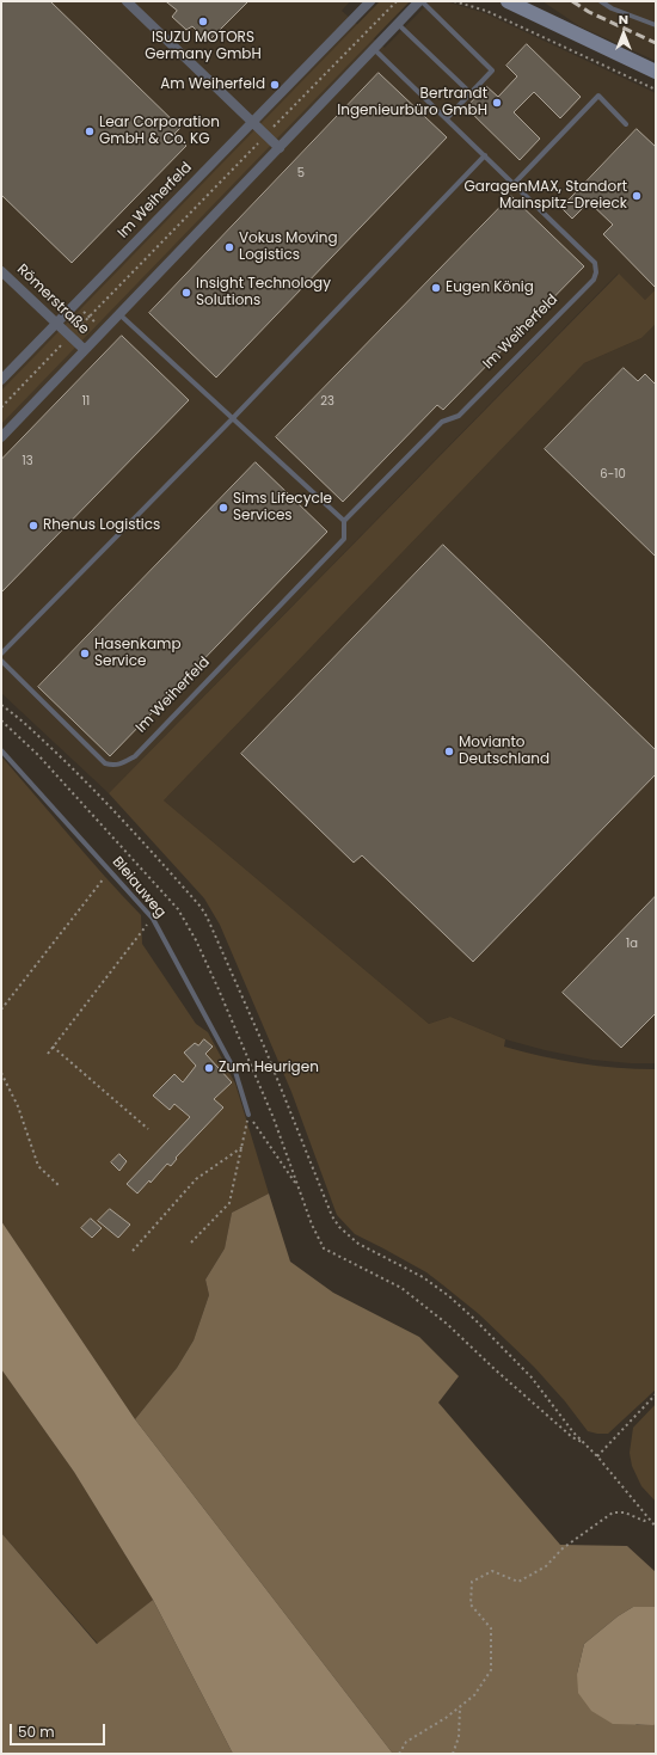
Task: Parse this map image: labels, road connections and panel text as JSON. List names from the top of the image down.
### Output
{
  "streets": {
    "street": ["Im Weiherfeld", "Römerstraße"],
    "lane": ["Bleiauweg"]
  },
  "crossings": [
    ["Im Weiherfeld", "Römerstraße"]
  ],
  "places": [
    "ISUZU MOTORS Germany GmbH",
    "Am Weiherfeld",
    "Bertrandt Ingenieurbüro GmbH",
    "Lear Corporation GmbH & Co. KG",
    "GaragenMAX, Standort Mainspitz-Dreieck",
    "Vokus Moving Logistics",
    "Eugen König",
    "Insight Technology Solutions",
    "Sims Lifecycle Services",
    "Rhenus Logistics",
    "Hasenkamp Service",
    "Movianto Deutschland",
    "Zum Heurigen"
  ],
  "house_numbers": [
    "5",
    "11",
    "23",
    "13",
    "6-10",
    "1a"
  ],
  "scale_bar": "50 m",
  "north": "top"
}
